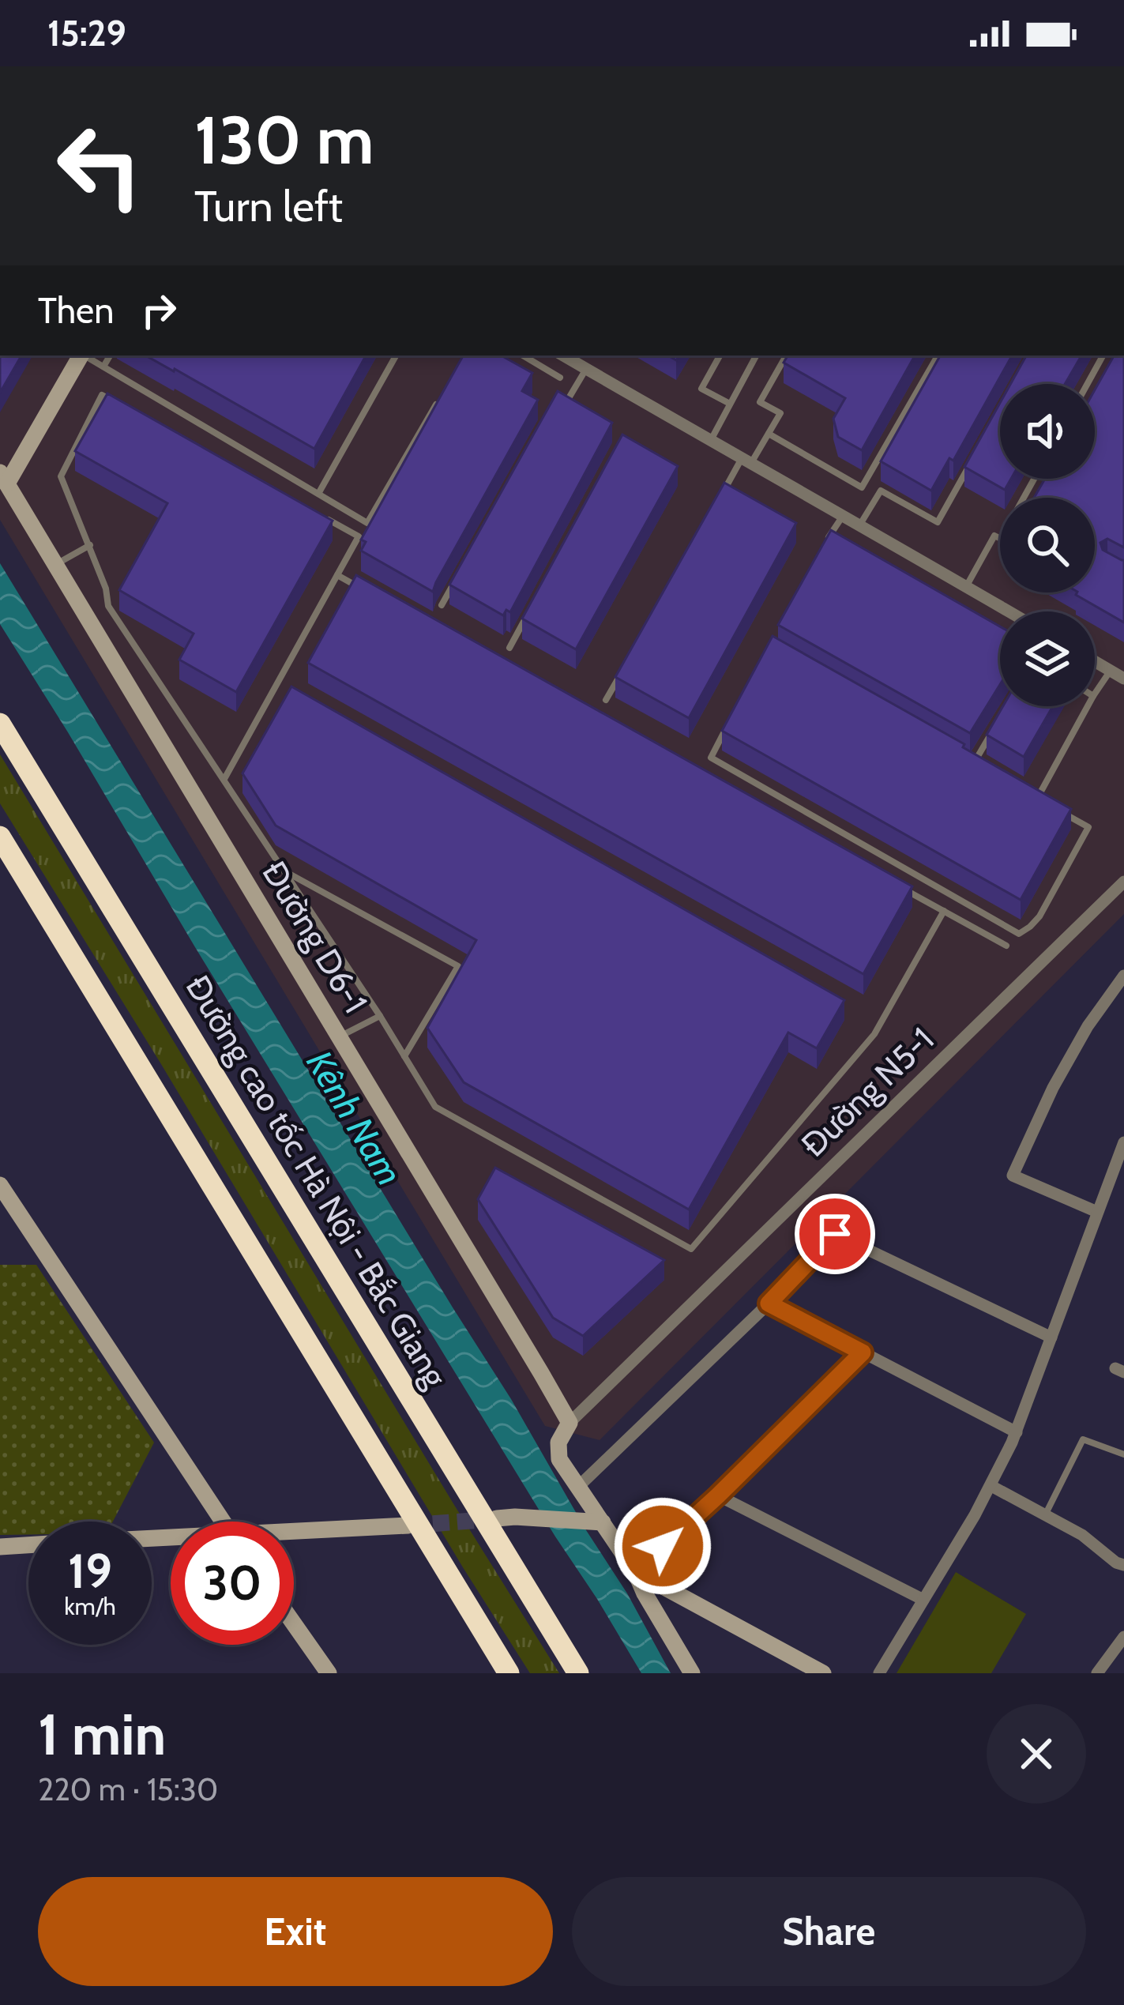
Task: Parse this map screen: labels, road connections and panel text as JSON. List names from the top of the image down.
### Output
{
  "streets": {
    "highway": ["Đường cao tốc Hà Nội - Bắc Giang"],
    "street": ["Đường D6-1", "Đường N5-1"]
  },
  "crossings": [
    ["Đường D6-1", "Đường N5-1"]
  ],
  "water": ["Kênh Nam"],
  "page": {
    "status": "15:29",
    "turn": ["130 m", "Turn left"],
    "then": "Then",
    "speed": "19 km/h",
    "limit": "30",
    "heading": ["1 min", "220 m · 15:30"],
    "buttons": ["Exit", "Share"]
  }
}
